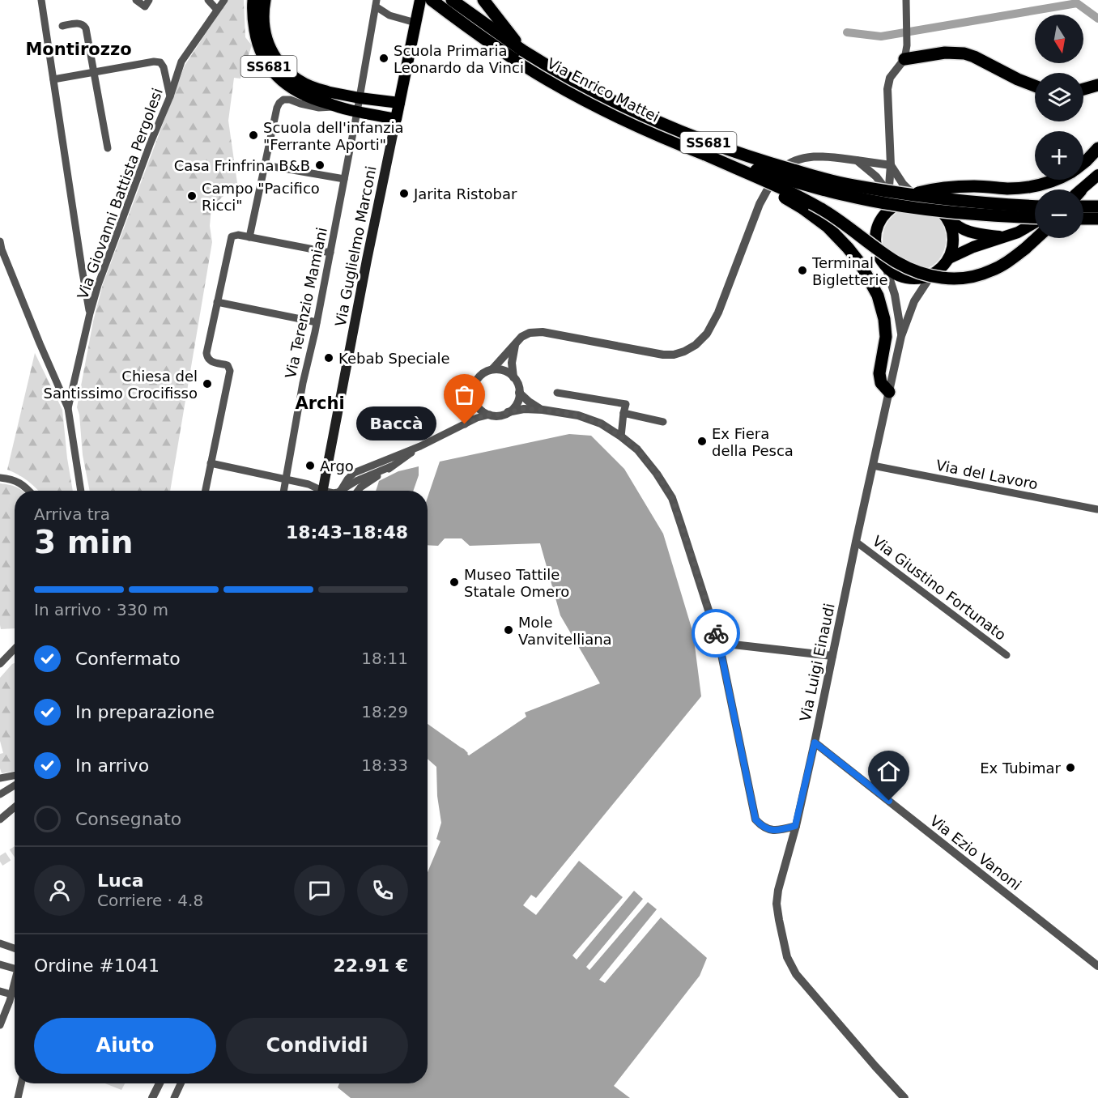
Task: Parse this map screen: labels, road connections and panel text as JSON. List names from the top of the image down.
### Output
{
  "streets": {
    "highway": ["SS681", "Via Enrico Mattei"],
    "main road": ["Via Guglielmo Marconi"],
    "street": [
      "Via Giovanni Battista Pergolesi",
      "Via Terenzio Mamiani",
      "Via del Lavoro",
      "Via Giustino Fortunato",
      "Via Luigi Einaudi",
      "Via Ezio Vanoni"
    ]
  },
  "crossings": [
    ["SS681", "Via Enrico Mattei"],
    ["Via Enrico Mattei", "Via Guglielmo Marconi"],
    ["Via Enrico Mattei", "Via Luigi Einaudi"],
    ["Via del Lavoro", "Via Luigi Einaudi"],
    ["Via Giustino Fortunato", "Via Luigi Einaudi"],
    ["Via Luigi Einaudi", "Via Ezio Vanoni"]
  ],
  "districts": ["Montirozzo", "Archi"],
  "places": [
    "Scuola Primaria Leonardo da Vinci",
    "Scuola dell'infanzia \"Ferrante Aporti\"",
    "Casa Frinfrina B&B",
    "Jarita Ristobar",
    "Campo \"Pacifico Ricci\"",
    "Terminal Bigletterie",
    "Kebab Speciale",
    "Chiesa del Santissimo Crocifisso",
    "Baccà",
    "Ex Fiera della Pesca",
    "Argo",
    "Museo Tattile Statale Omero",
    "Mole Vanvitelliana",
    "Ex Tubimar"
  ],
  "north": "bottom",
  "page": {
    "map_buttons": ["+", "−"],
    "bubble": "Baccà",
    "heading": ["3 min", "Arriva tra", "18:43–18:48"],
    "panel": [
      "Luca",
      "Corriere · 4.8",
      "Ordine #1041",
      "22.91 €"
    ],
    "bar": "In arrivo · 330 m",
    "list": [
      ["Confermato", "18:11"],
      ["In preparazione", "18:29"],
      ["In arrivo", "18:33"],
      "Consegnato"
    ],
    "buttons": ["Aiuto", "Condividi"]
  }
}
